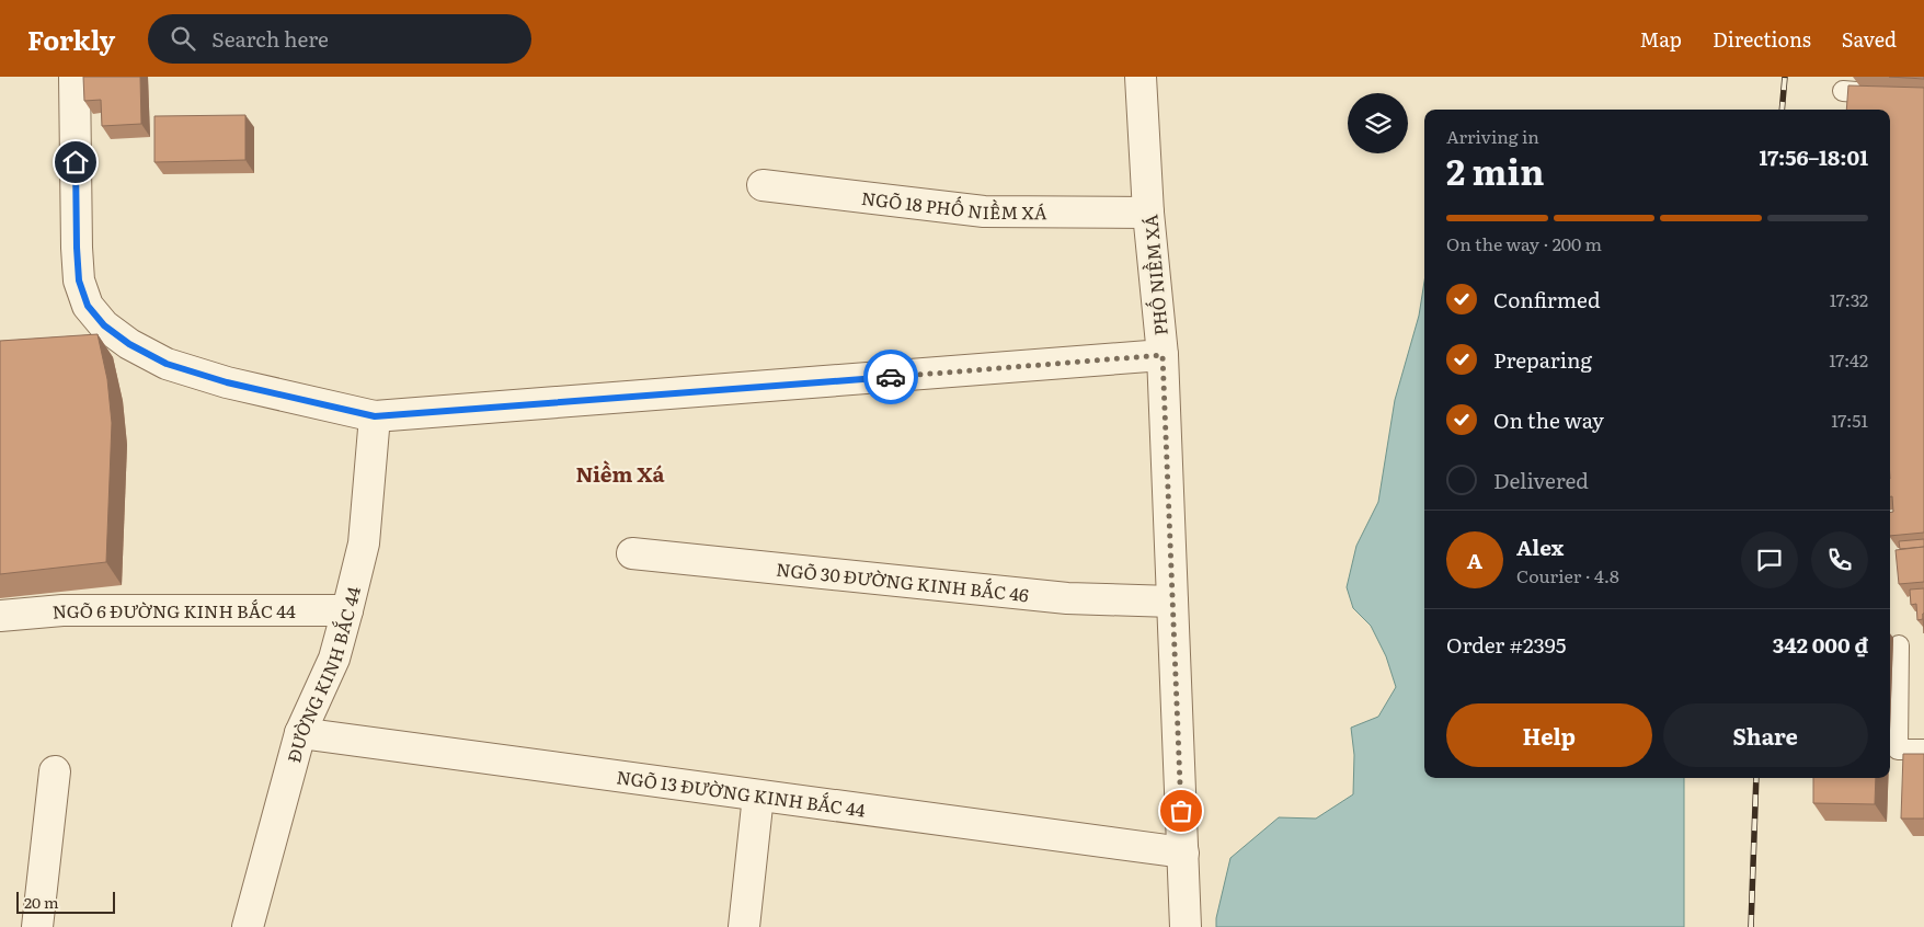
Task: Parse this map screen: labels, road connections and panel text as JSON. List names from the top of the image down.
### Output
{
  "streets": {
    "street": [
      "NGÕ 18 PHỐ NIỀM XÁ",
      "PHỐ NIỀM XÁ",
      "NGÕ 30 ĐƯỜNG KINH BẮC 46",
      "NGÕ 6 ĐƯỜNG KINH BẮC 44",
      "ĐƯỜNG KINH BẮC 44",
      "NGÕ 13 ĐƯỜNG KINH BẮC 44"
    ]
  },
  "crossings": [
    ["NGÕ 18 PHỐ NIỀM XÁ", "PHỐ NIỀM XÁ"],
    ["PHỐ NIỀM XÁ", "ĐƯỜNG KINH BẮC 44"],
    ["NGÕ 6 ĐƯỜNG KINH BẮC 44", "ĐƯỜNG KINH BẮC 44"],
    ["ĐƯỜNG KINH BẮC 44", "NGÕ 13 ĐƯỜNG KINH BẮC 44"]
  ],
  "districts": ["Niềm Xá"],
  "scale_bar": "20 m",
  "page": {
    "header": "Forkly",
    "search": "Search here",
    "nav": ["Map", "Directions", "Saved"],
    "heading": ["2 min", "Arriving in", "17:56–18:01"],
    "panel": [
      "Alex",
      "Courier · 4.8",
      "Order #2395",
      "342 000 ₫"
    ],
    "bar": "On the way · 200 m",
    "list": [
      ["Confirmed", "17:32"],
      ["Preparing", "17:42"],
      ["On the way", "17:51"],
      "Delivered"
    ],
    "round": "A",
    "buttons": ["Help", "Share"],
    "scale": "20 m"
  }
}
